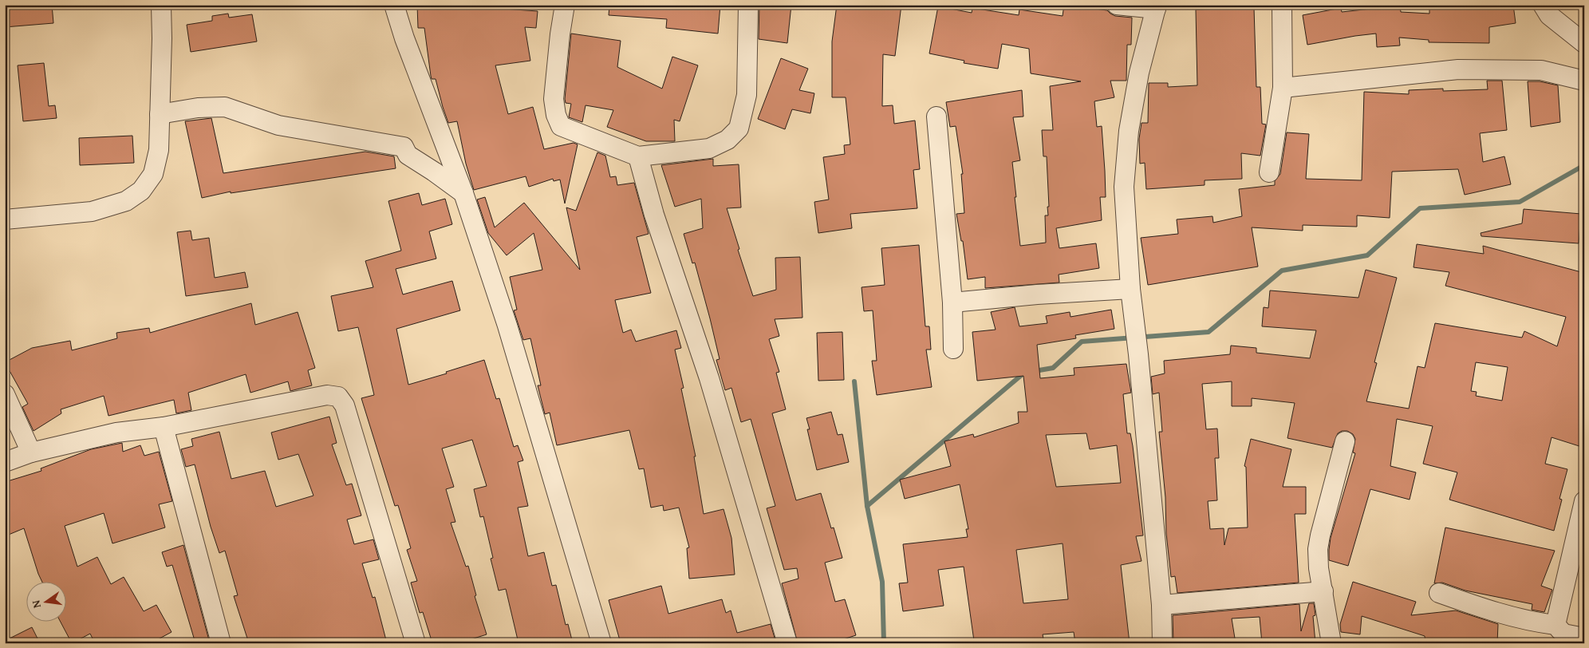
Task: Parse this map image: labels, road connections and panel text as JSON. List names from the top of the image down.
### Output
{
  "north": "left"
}
